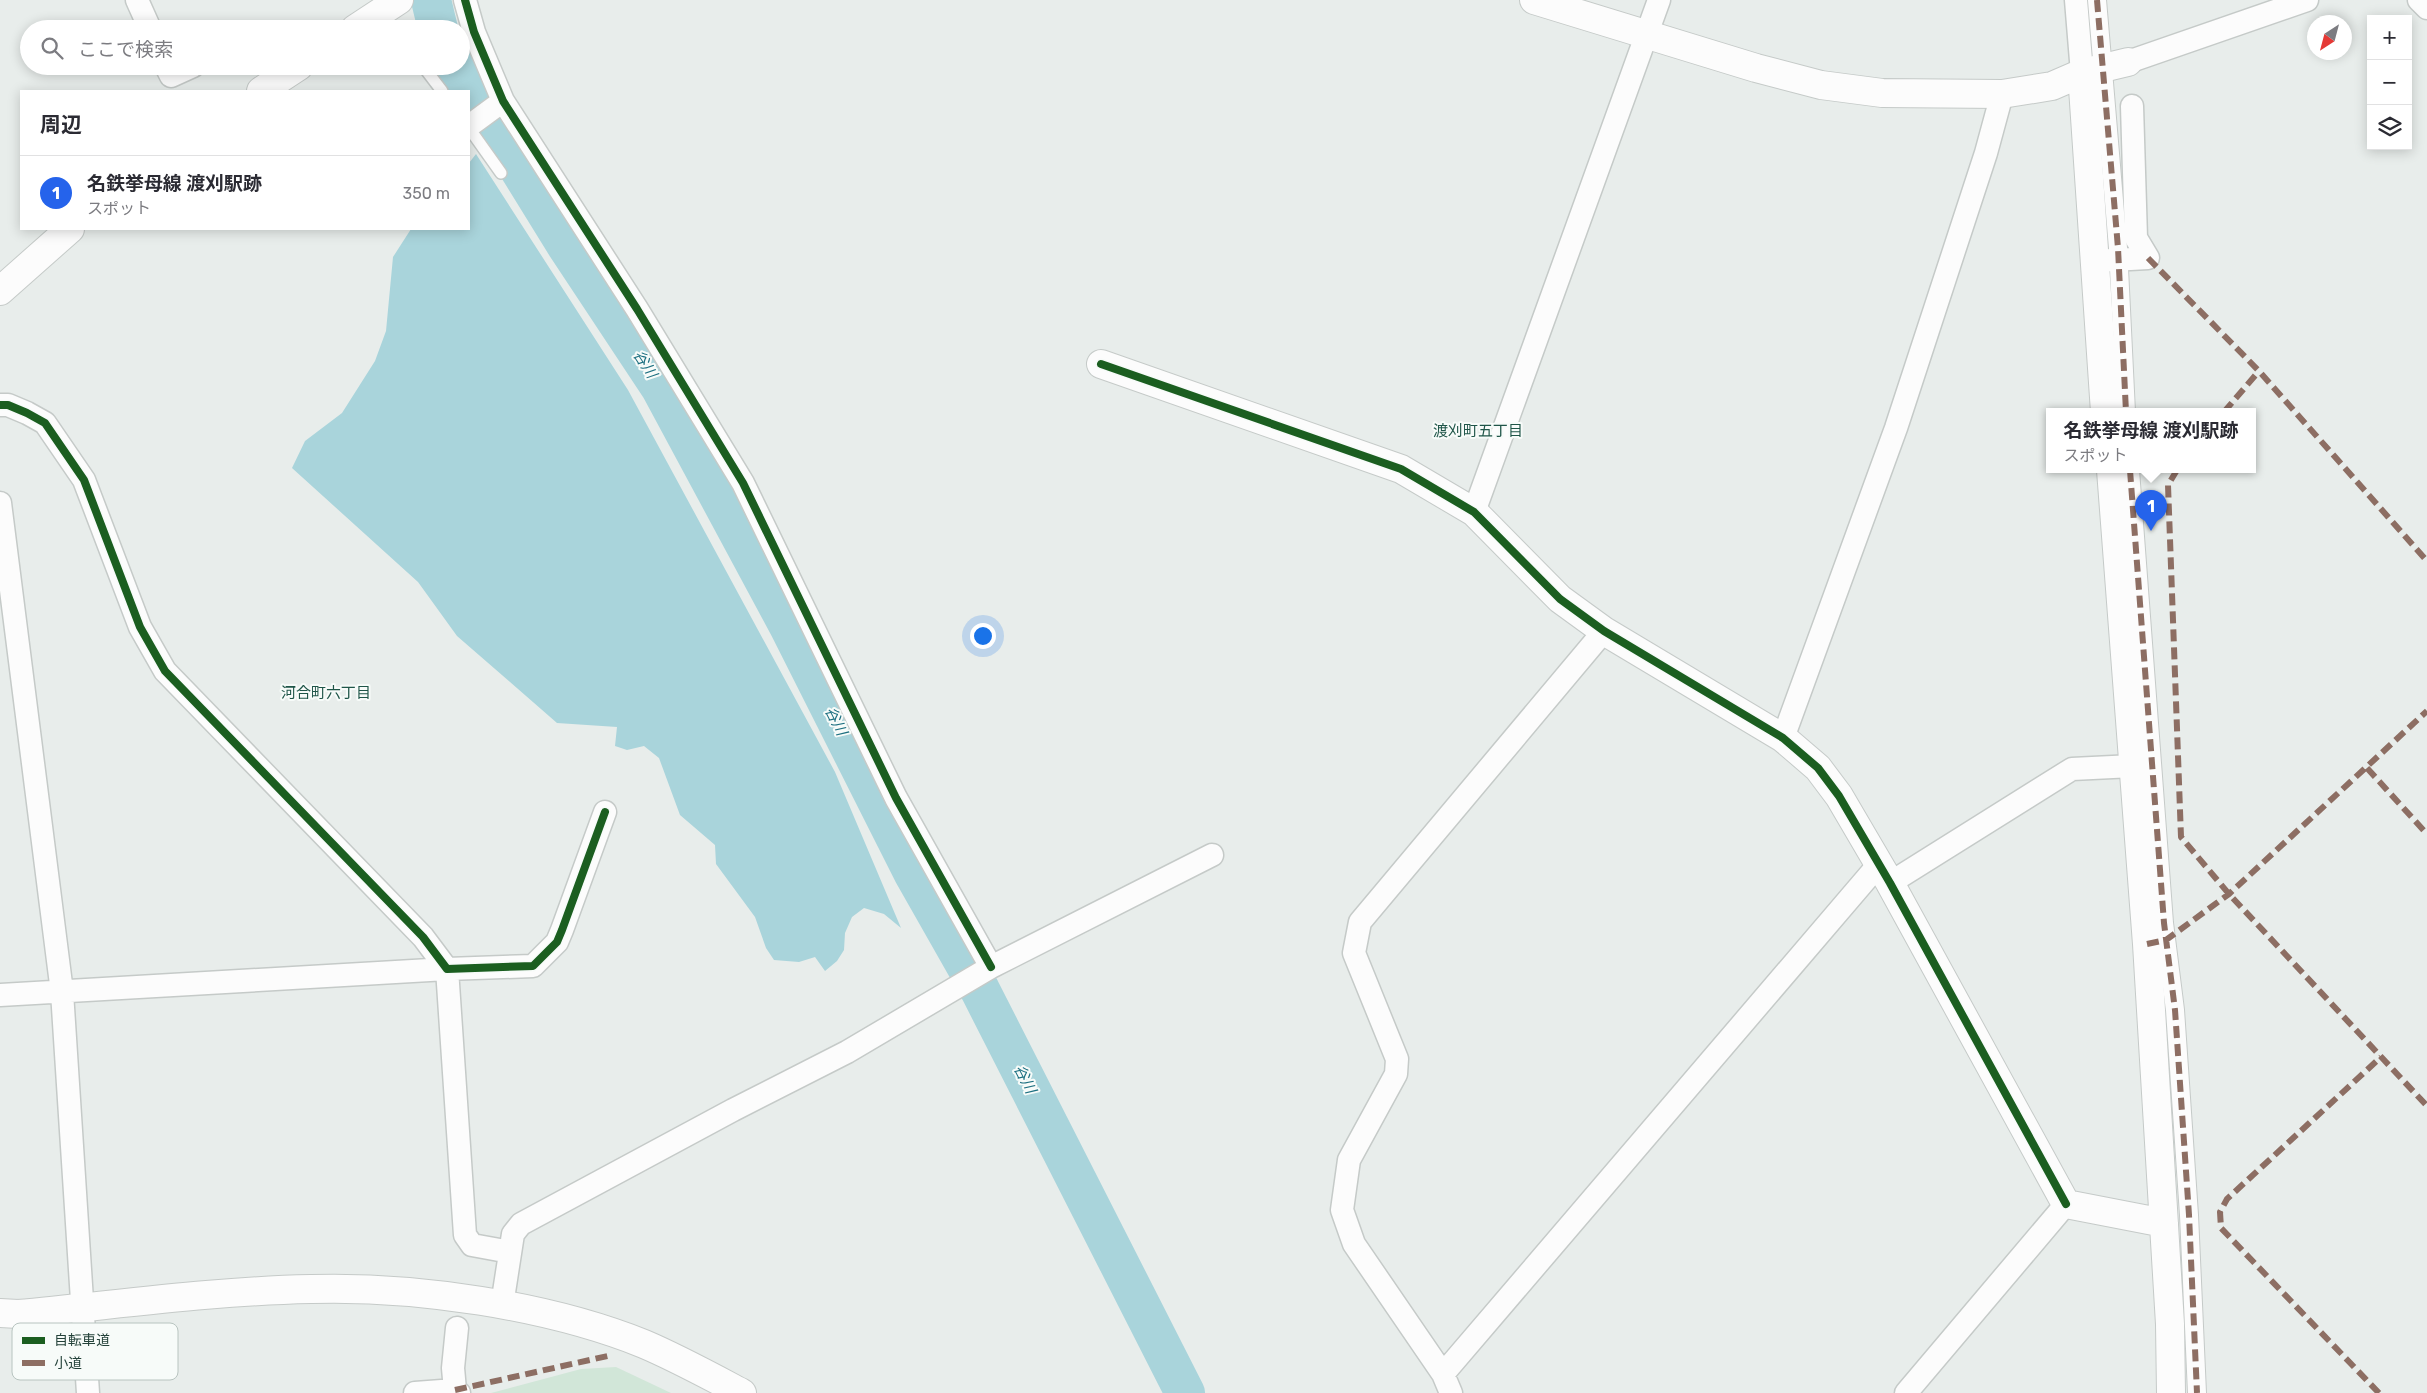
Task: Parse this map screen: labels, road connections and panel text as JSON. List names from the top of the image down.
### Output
{
  "districts": ["渡刈町五丁目", "河合町六丁目"],
  "water": ["谷川"],
  "legend": ["自転車道", "小道"],
  "north": "bottom left",
  "page": {
    "map_buttons": ["+", "−"],
    "search": "ここで検索",
    "heading": "周辺",
    "list": [
      {
        "mark": "1",
        "name": "名鉄挙母線 渡刈駅跡",
        "note": "スポット",
        "value": "350 m"
      }
    ],
    "popup": ["名鉄挙母線 渡刈駅跡", "スポット"],
    "pins": "1"
  }
}
